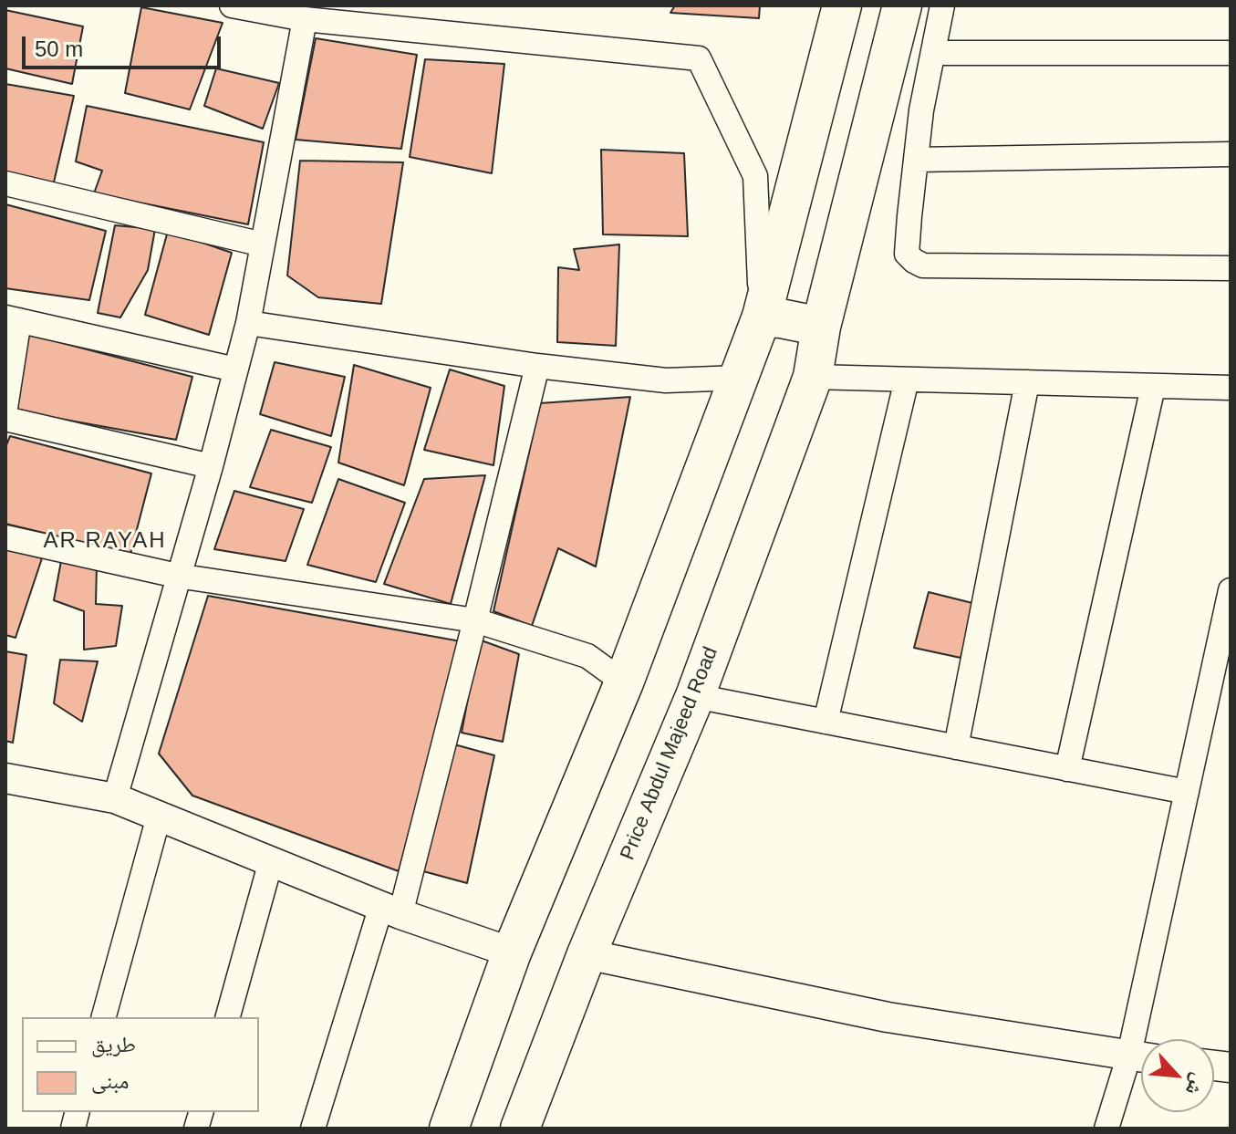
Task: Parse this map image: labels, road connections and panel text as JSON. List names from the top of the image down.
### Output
{
  "streets": {
    "main road": ["Price Abdul Majeed Road"]
  },
  "districts": ["AR RAYAH"],
  "legend": ["طريق", "مبنى"],
  "scale_bar": "50 m",
  "north": "bottom right"
}
